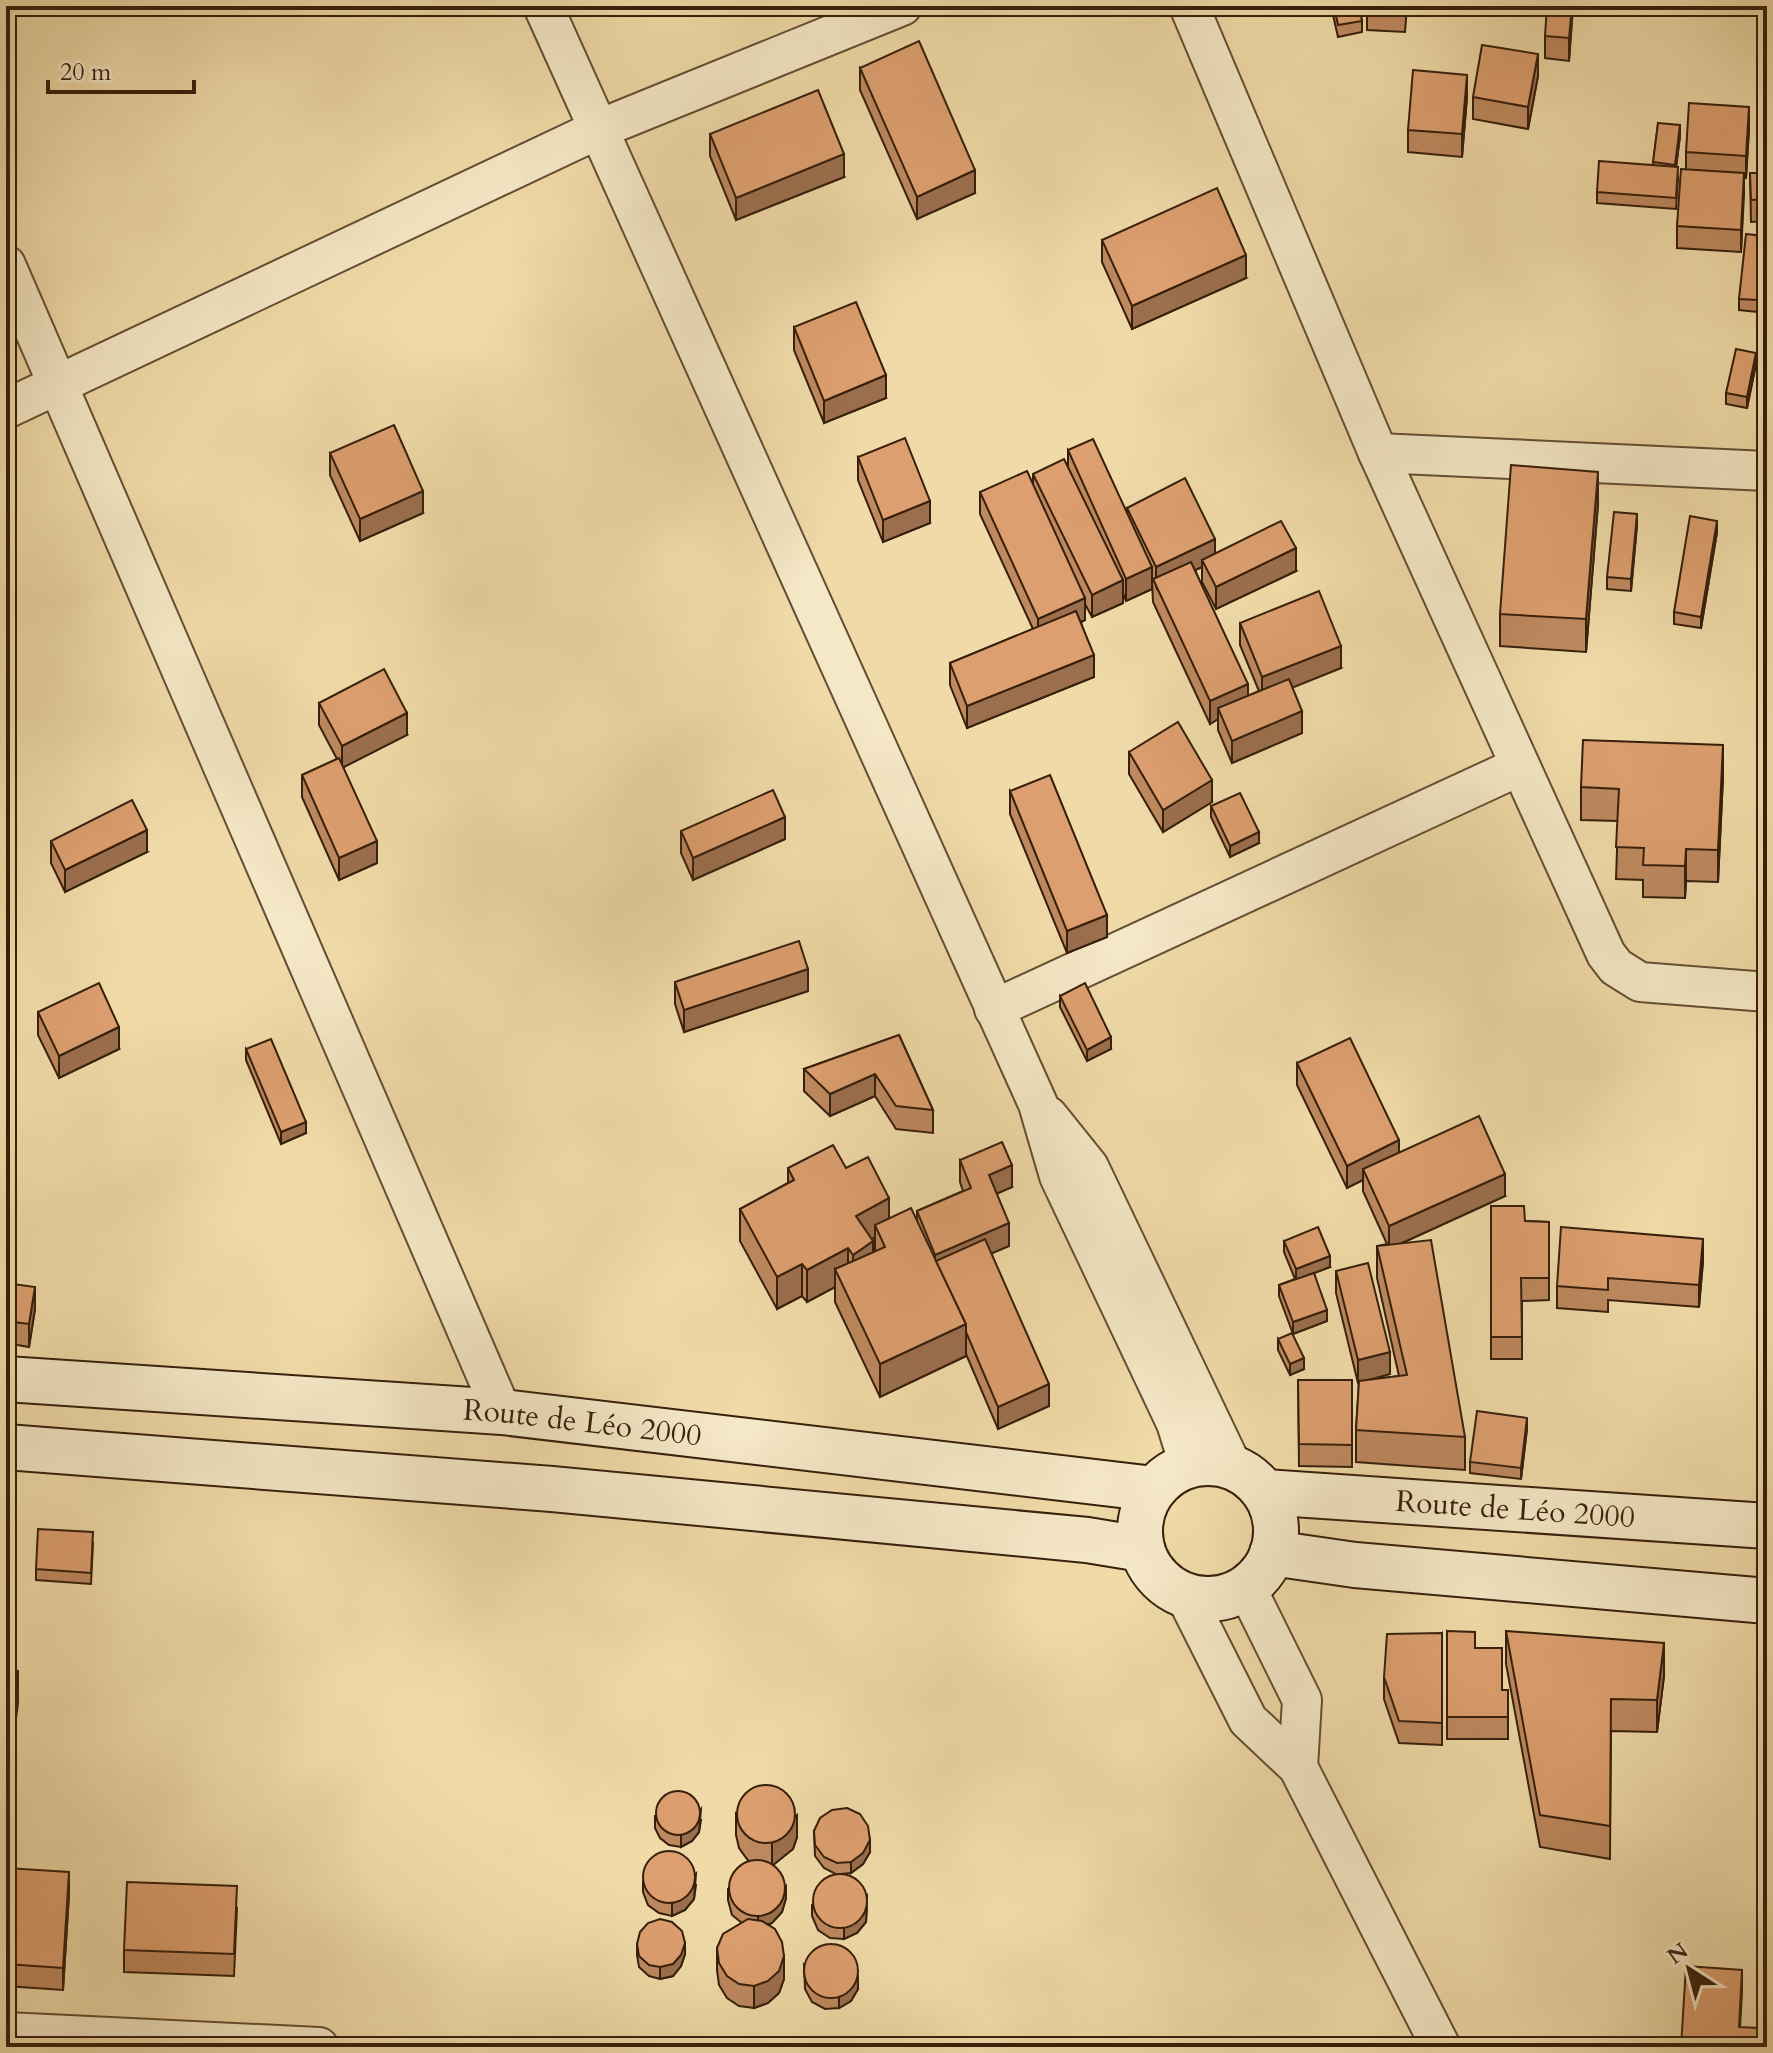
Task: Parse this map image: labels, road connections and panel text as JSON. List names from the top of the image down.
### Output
{
  "streets": {
    "street": ["Route de Léo 2000"]
  },
  "scale_bar": "20 m",
  "north": "top left"
}
